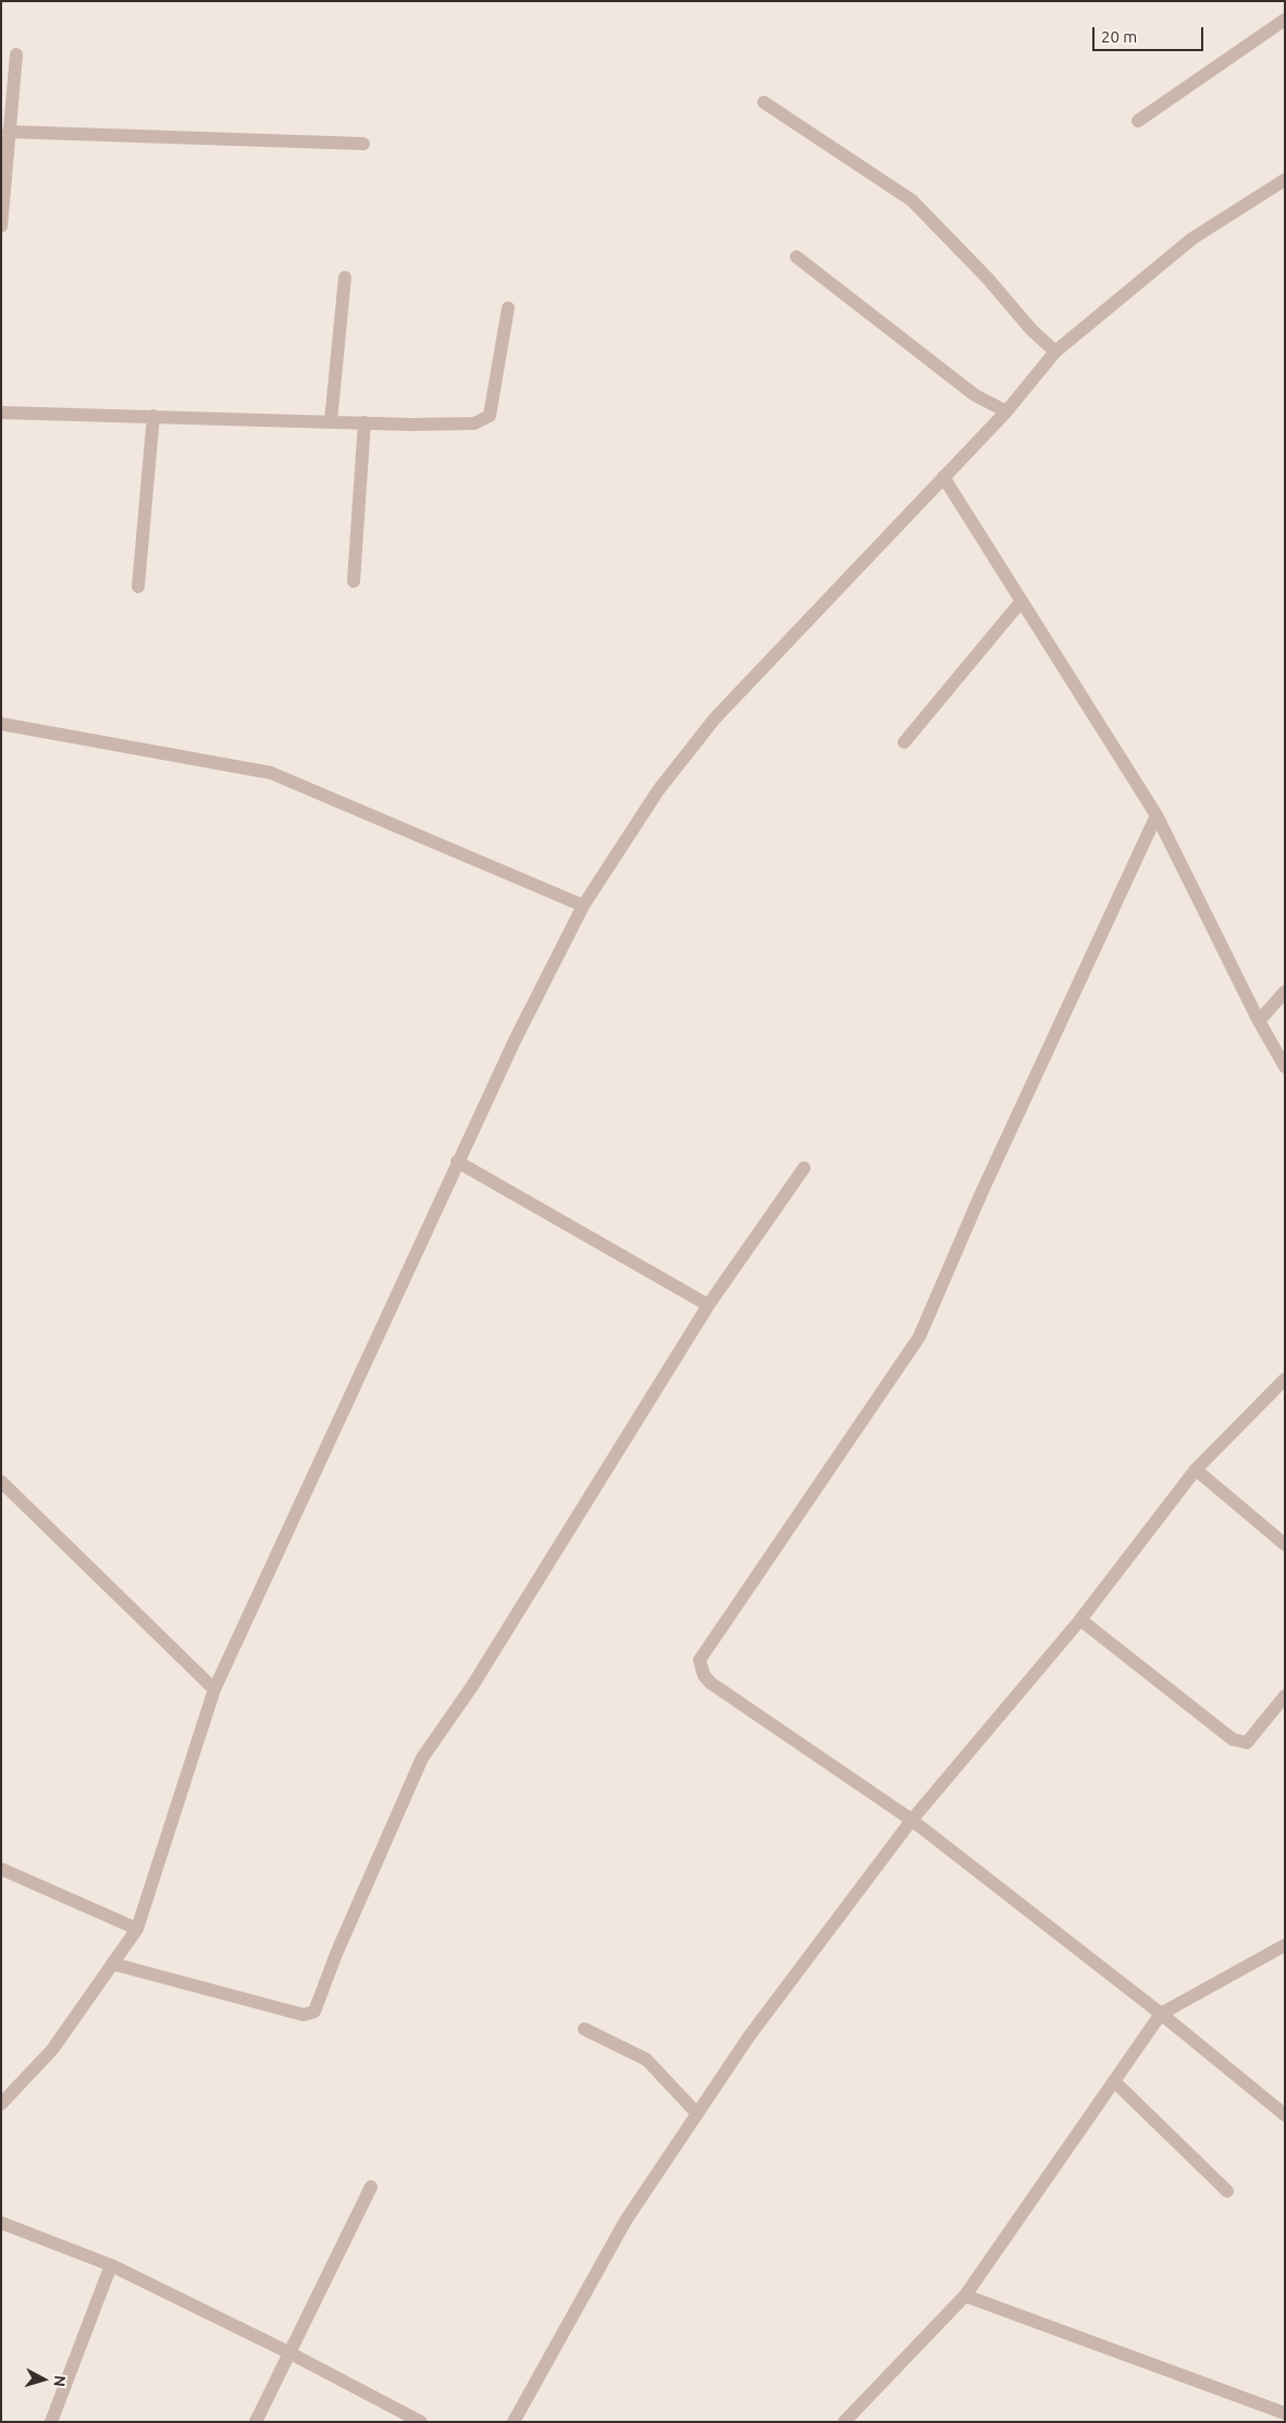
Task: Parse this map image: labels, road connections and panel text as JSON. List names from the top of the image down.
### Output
{
  "scale_bar": "20 m",
  "north": "right"
}
